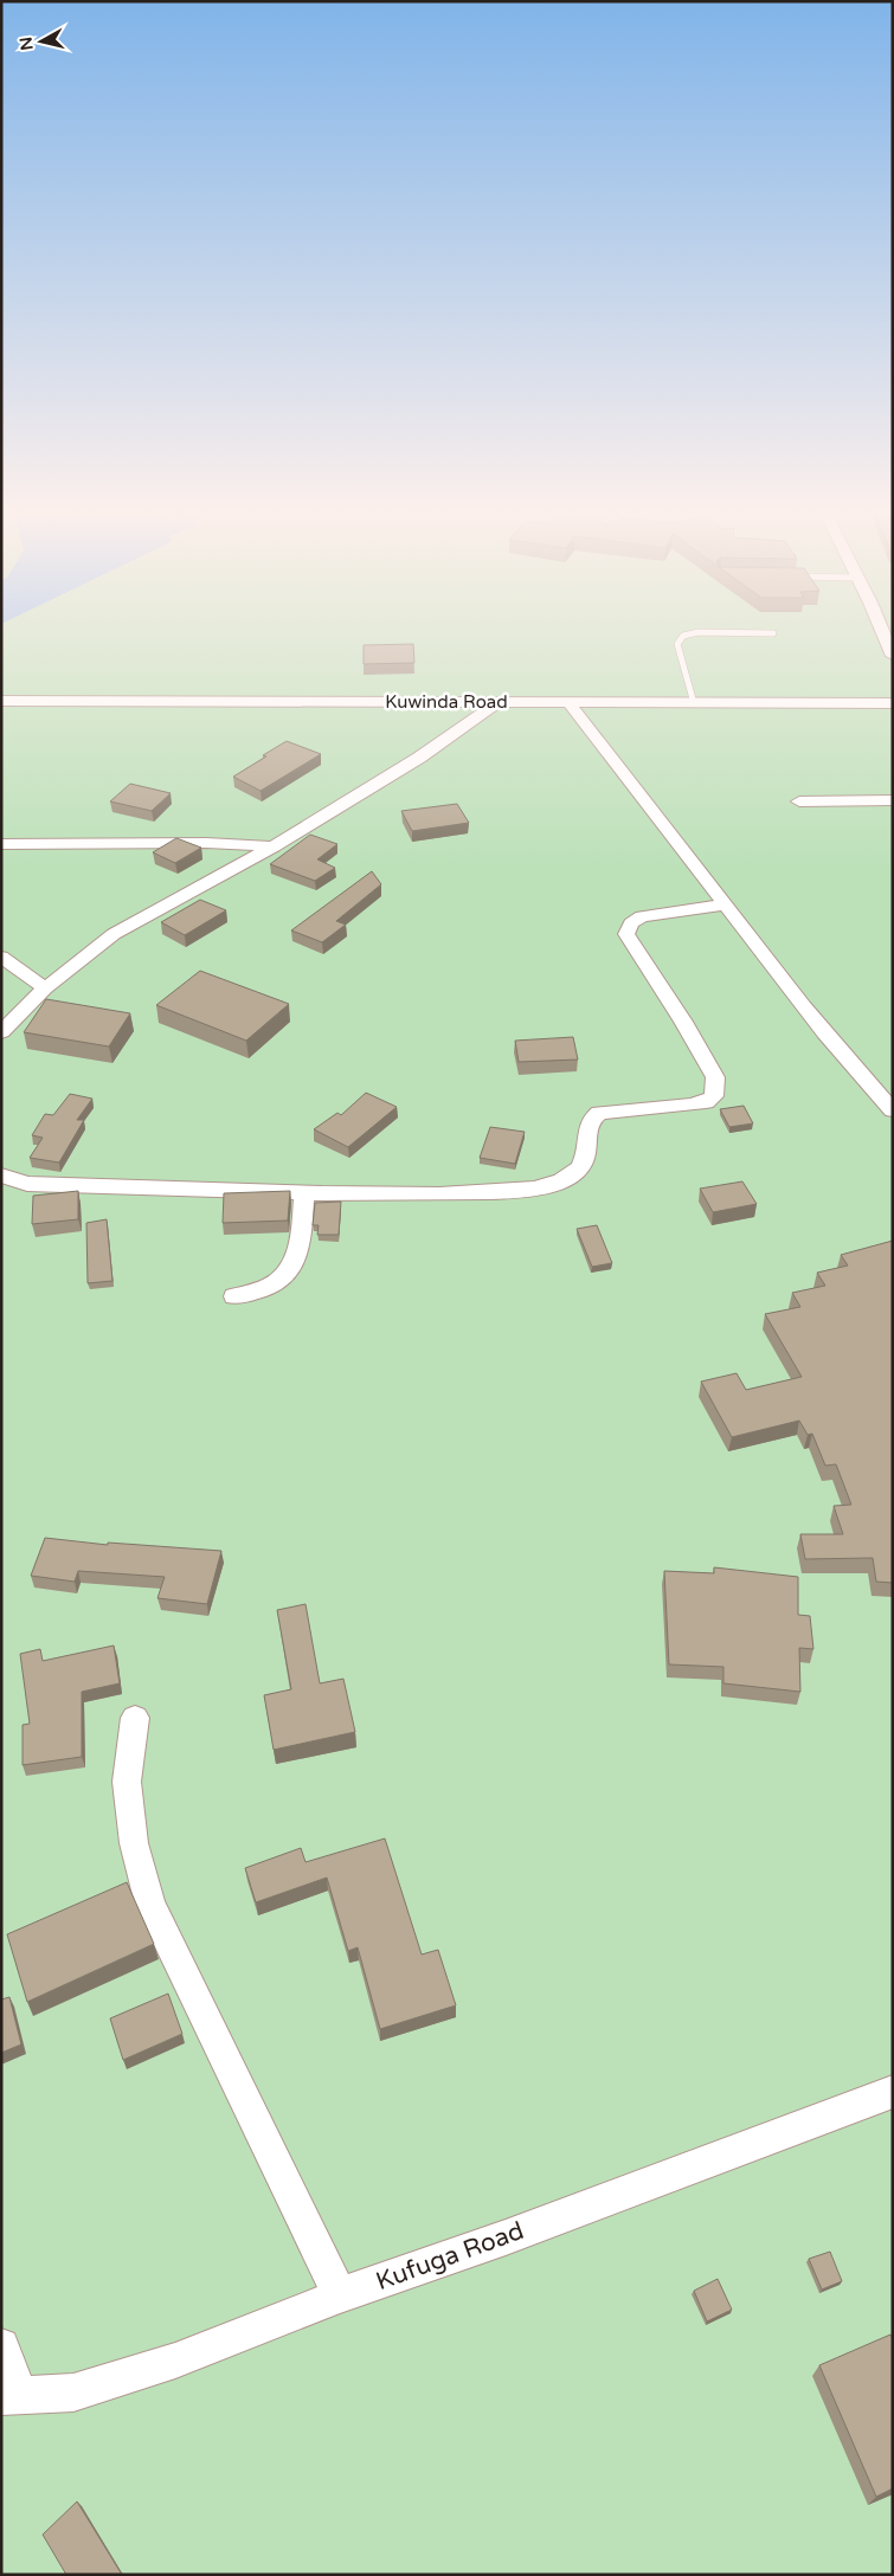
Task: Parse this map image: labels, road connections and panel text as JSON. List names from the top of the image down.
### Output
{
  "streets": {
    "street": ["Kuwinda Road", "Kufuga Road"]
  },
  "north": "left"
}
